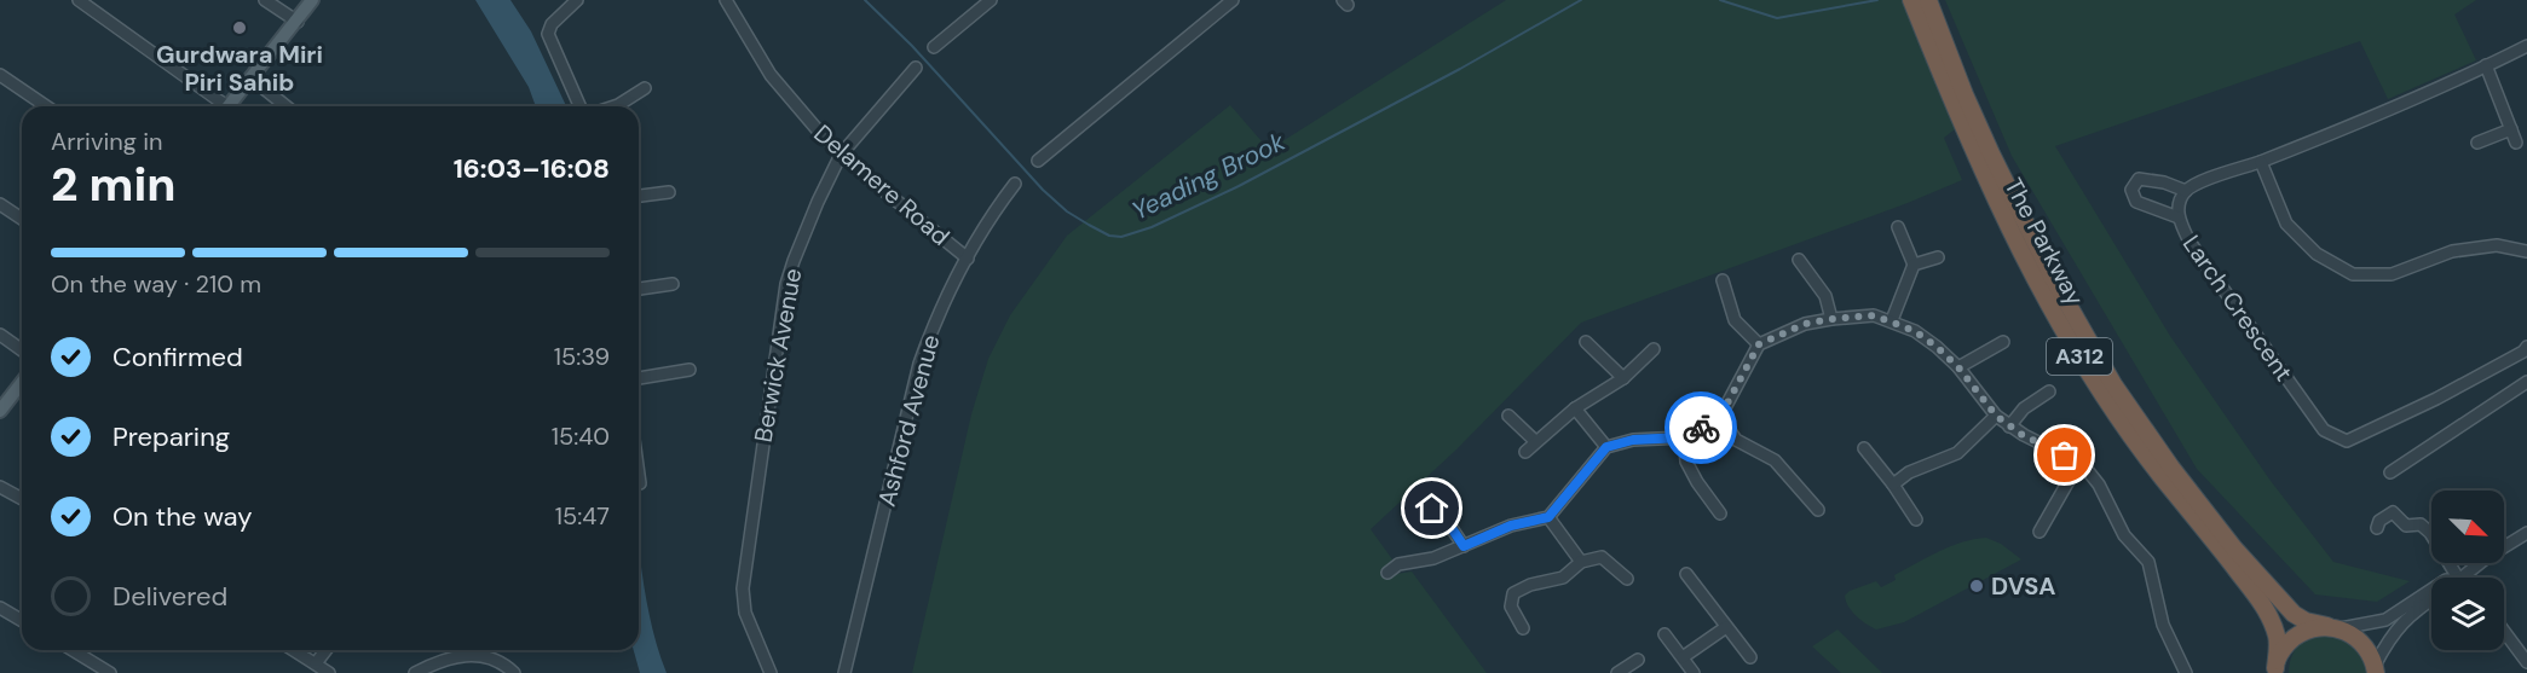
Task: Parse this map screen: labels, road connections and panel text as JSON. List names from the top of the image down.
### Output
{
  "streets": {
    "highway": ["The Parkway", "A312"],
    "street": [
      "Delamere Road",
      "Larch Crescent",
      "Berwick Avenue",
      "Ashford Avenue"
    ]
  },
  "crossings": [
    ["Delamere Road", "Berwick Avenue"],
    ["Delamere Road", "Ashford Avenue"],
    ["The Parkway", "A312"]
  ],
  "water": ["Yeading Brook"],
  "places": ["Gurdwara Miri Piri Sahib", "DVSA"],
  "north": "bottom right",
  "page": {
    "heading": ["2 min", "Arriving in", "16:03–16:08"],
    "bar": "On the way · 210 m",
    "list": [
      ["Confirmed", "15:39"],
      ["Preparing", "15:40"],
      ["On the way", "15:47"],
      "Delivered"
    ]
  }
}
